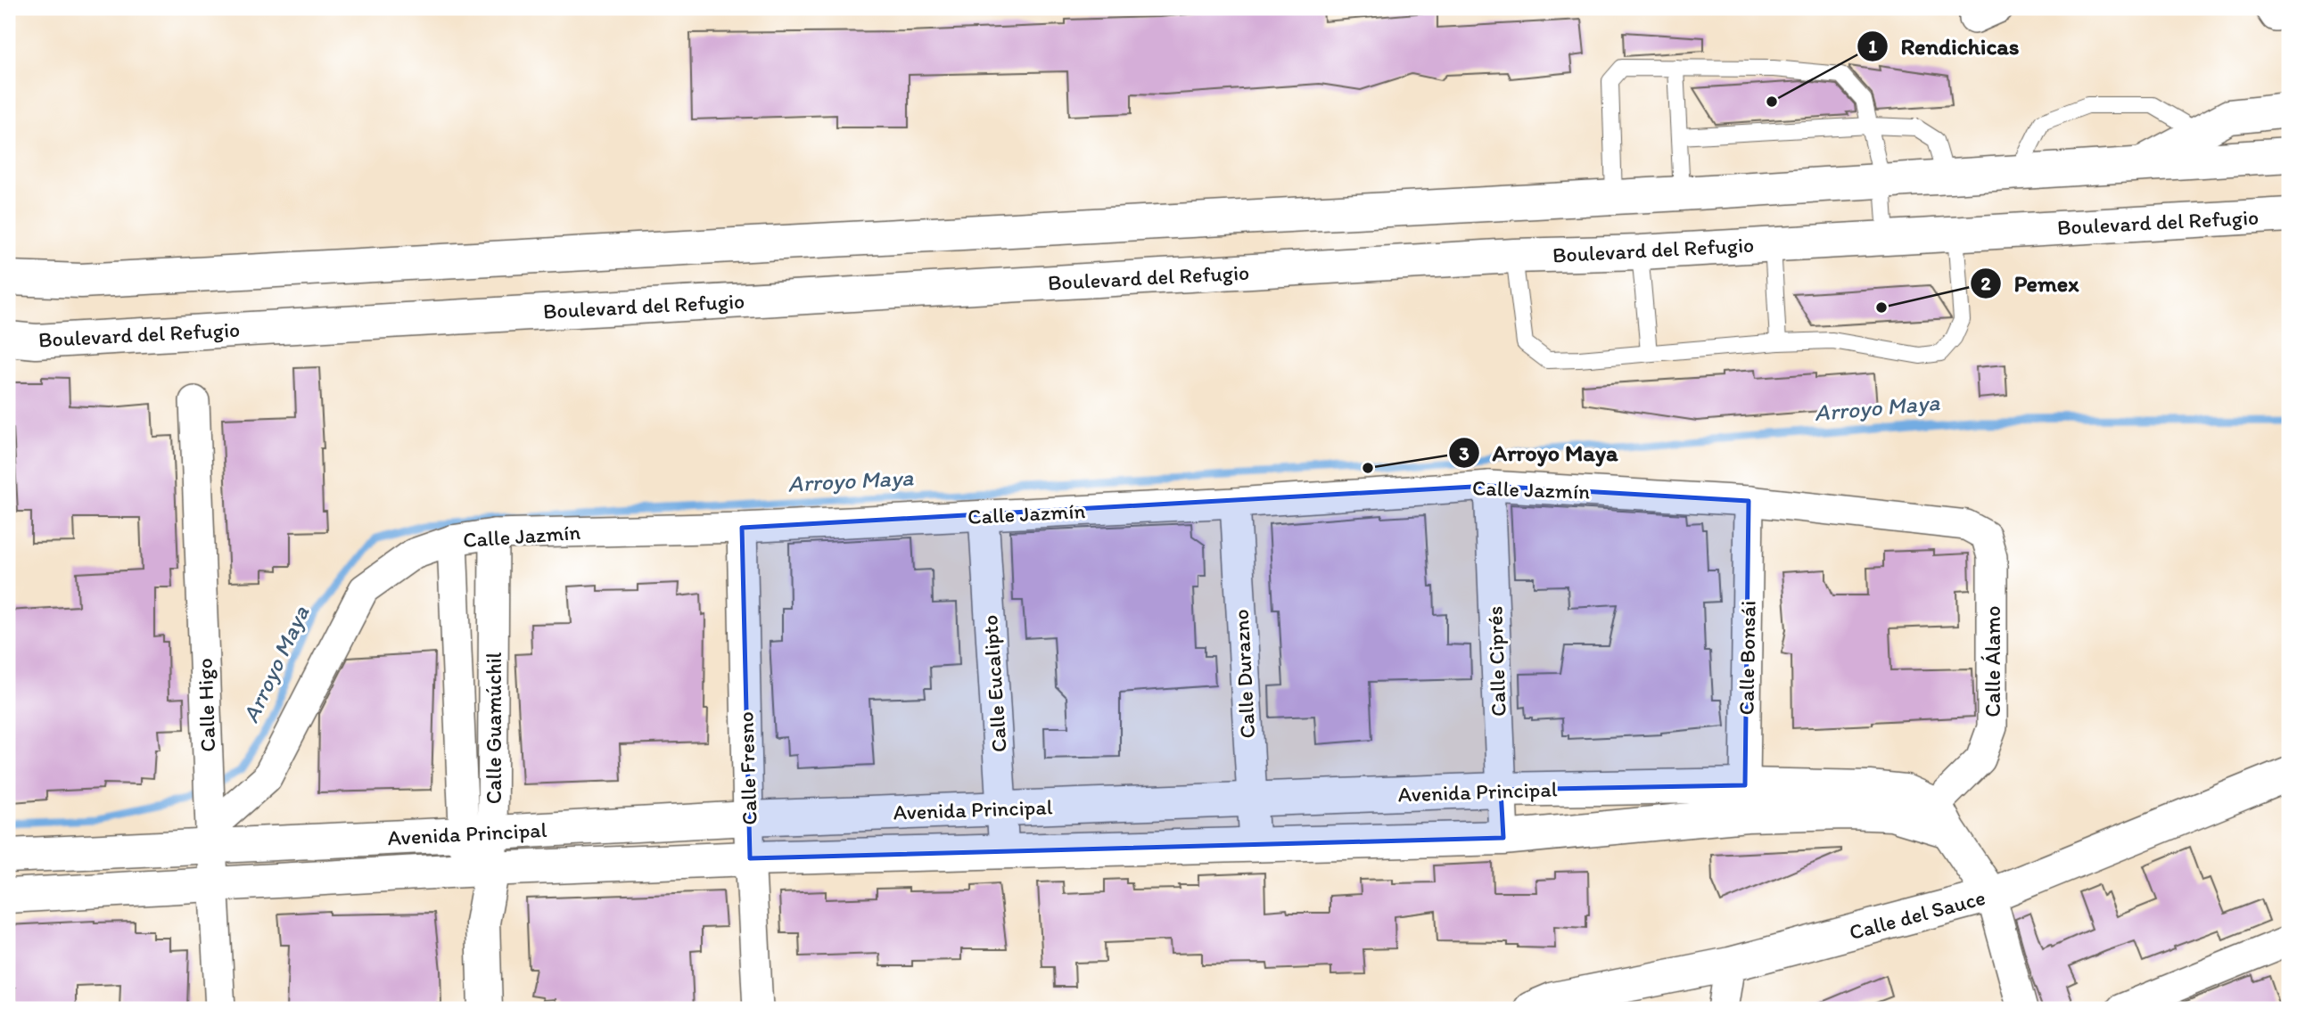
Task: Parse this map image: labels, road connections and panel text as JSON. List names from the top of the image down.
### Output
{
  "streets": {
    "main road": [
      "Boulevard del Refugio",
      "Calle Guamúchil",
      "Avenida Principal",
      "Calle del Sauce"
    ],
    "street": [
      "Calle Jazmín",
      "Calle Bonsái",
      "Calle Ciprés",
      "Calle Álamo",
      "Calle Durazno",
      "Calle Eucalipto",
      "Calle Higo",
      "Calle Fresno"
    ]
  },
  "crossings": [
    ["Calle Jazmín", "Calle Bonsái"],
    ["Calle Jazmín", "Calle Ciprés"],
    ["Calle Jazmín", "Calle Álamo"],
    ["Calle Jazmín", "Calle Durazno"],
    ["Calle Jazmín", "Calle Eucalipto"],
    ["Calle Jazmín", "Calle Higo"],
    ["Calle Jazmín", "Calle Guamúchil"],
    ["Calle Jazmín", "Calle Fresno"],
    ["Calle Jazmín", "Avenida Principal"],
    ["Calle Bonsái", "Avenida Principal"],
    ["Calle Ciprés", "Avenida Principal"],
    ["Calle Álamo", "Avenida Principal"],
    ["Calle Durazno", "Avenida Principal"],
    ["Calle Eucalipto", "Avenida Principal"],
    ["Calle Higo", "Avenida Principal"],
    ["Calle Guamúchil", "Avenida Principal"],
    ["Calle Fresno", "Avenida Principal"]
  ],
  "water": ["Arroyo Maya"],
  "places": ["Rendichicas", "Pemex", "Arroyo Maya"]
}
